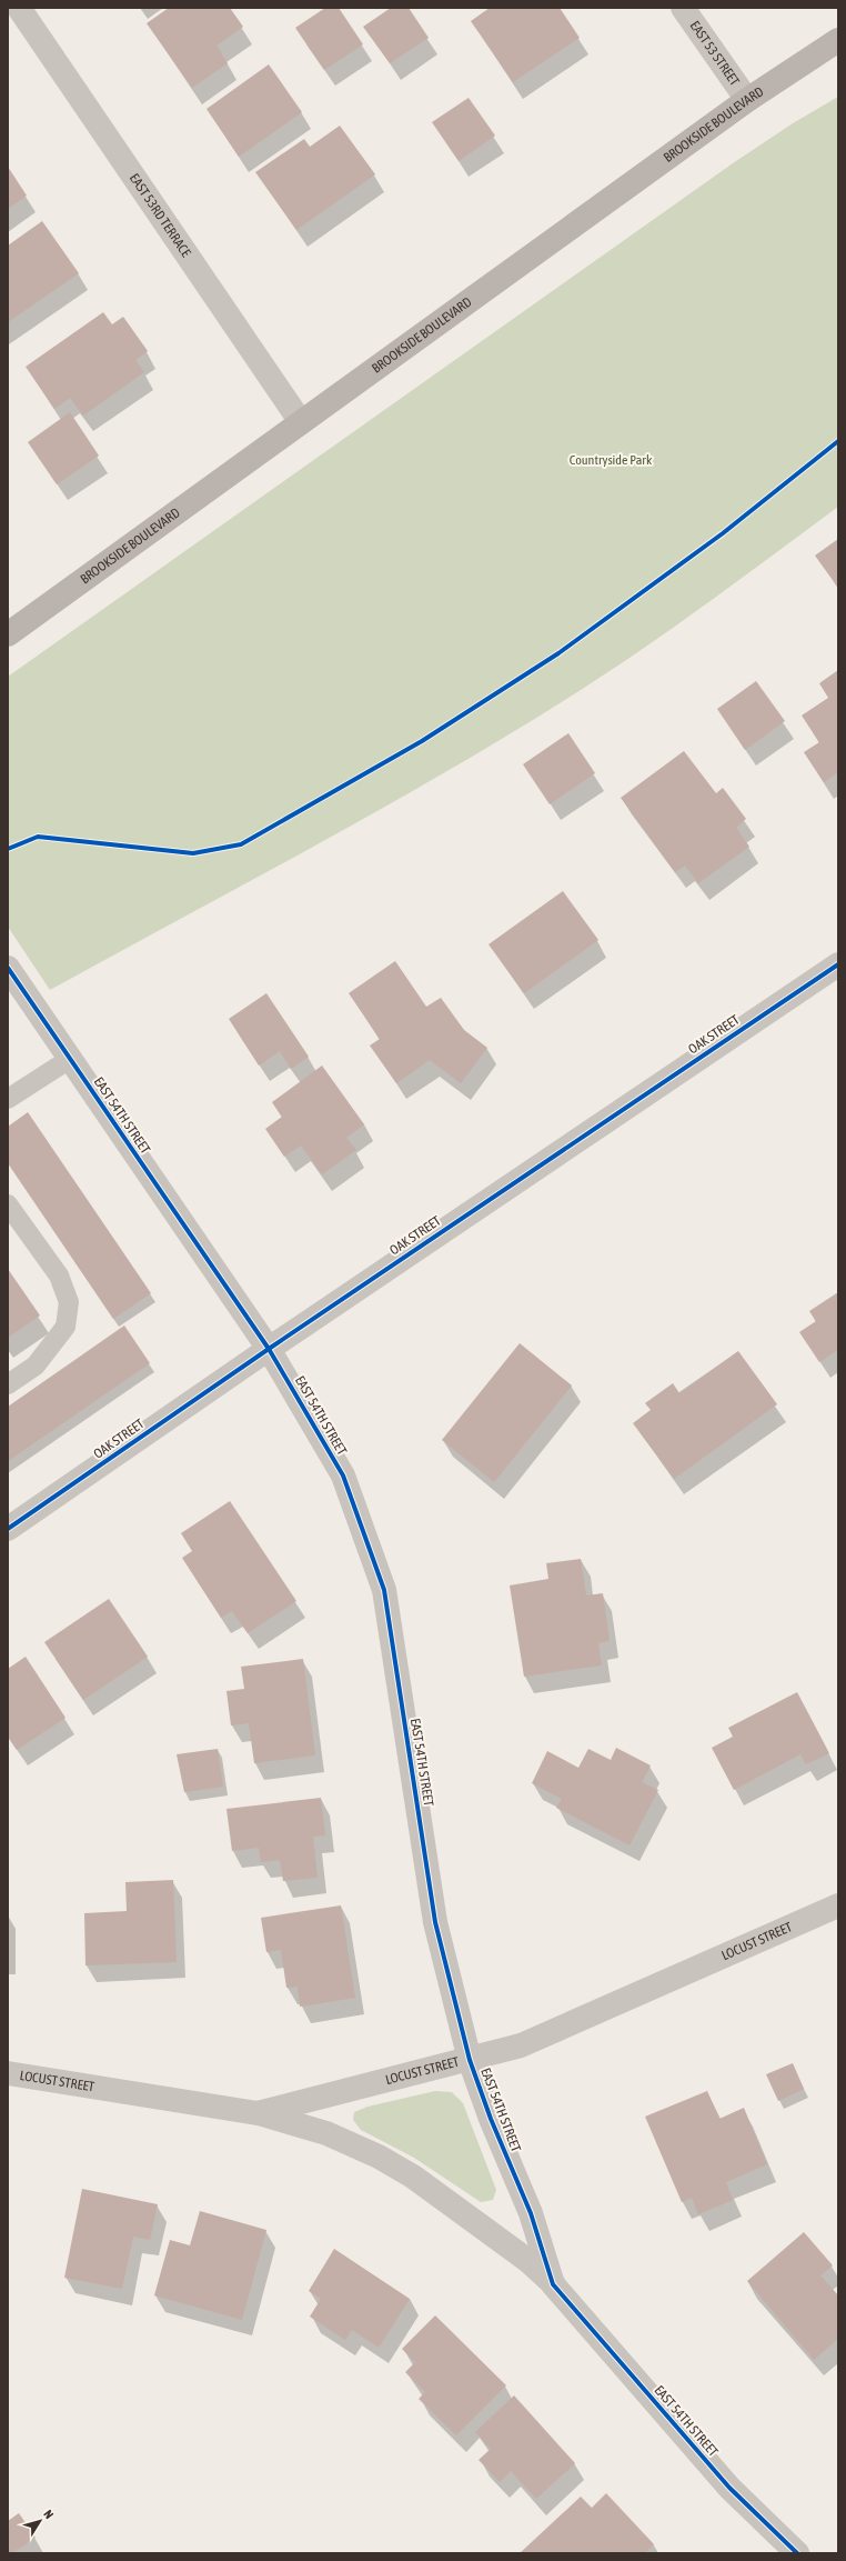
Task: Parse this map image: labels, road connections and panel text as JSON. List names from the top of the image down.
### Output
{
  "streets": {
    "main road": ["BROOKSIDE BOULEVARD"],
    "street": [
      "EAST 53 STREET",
      "EAST 53RD TERRACE",
      "OAK STREET",
      "EAST 54TH STREET",
      "LOCUST STREET"
    ]
  },
  "crossings": [
    ["EAST 53 STREET", "BROOKSIDE BOULEVARD"],
    ["BROOKSIDE BOULEVARD", "EAST 53RD TERRACE"],
    ["OAK STREET", "EAST 54TH STREET"],
    ["EAST 54TH STREET", "LOCUST STREET"]
  ],
  "parks": ["Countryside Park"],
  "north": "top right"
}
